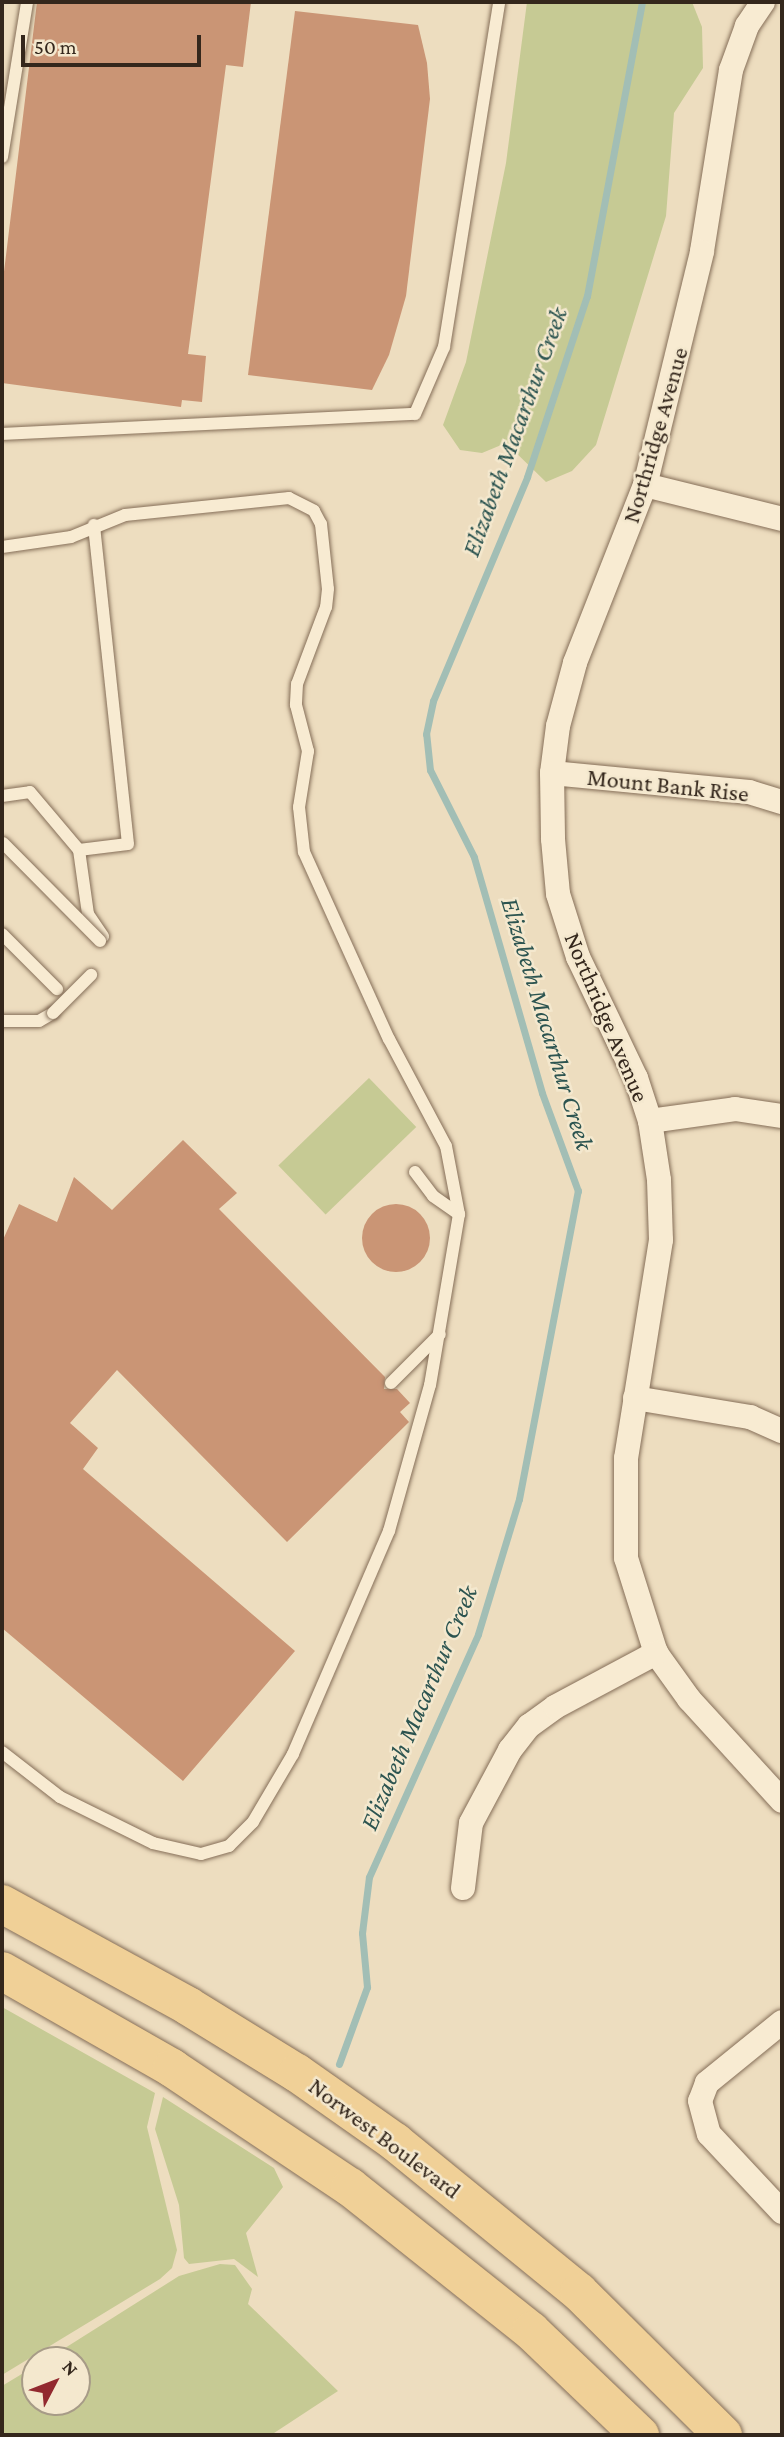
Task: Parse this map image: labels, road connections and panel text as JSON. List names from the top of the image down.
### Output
{
  "streets": {
    "main road": ["Norwest Boulevard"],
    "street": ["Northridge Avenue", "Mount Bank Rise"]
  },
  "crossings": [
    ["Northridge Avenue", "Mount Bank Rise"]
  ],
  "water": ["Elizabeth Macarthur Creek"],
  "scale_bar": "50 m",
  "north": "top right"
}
